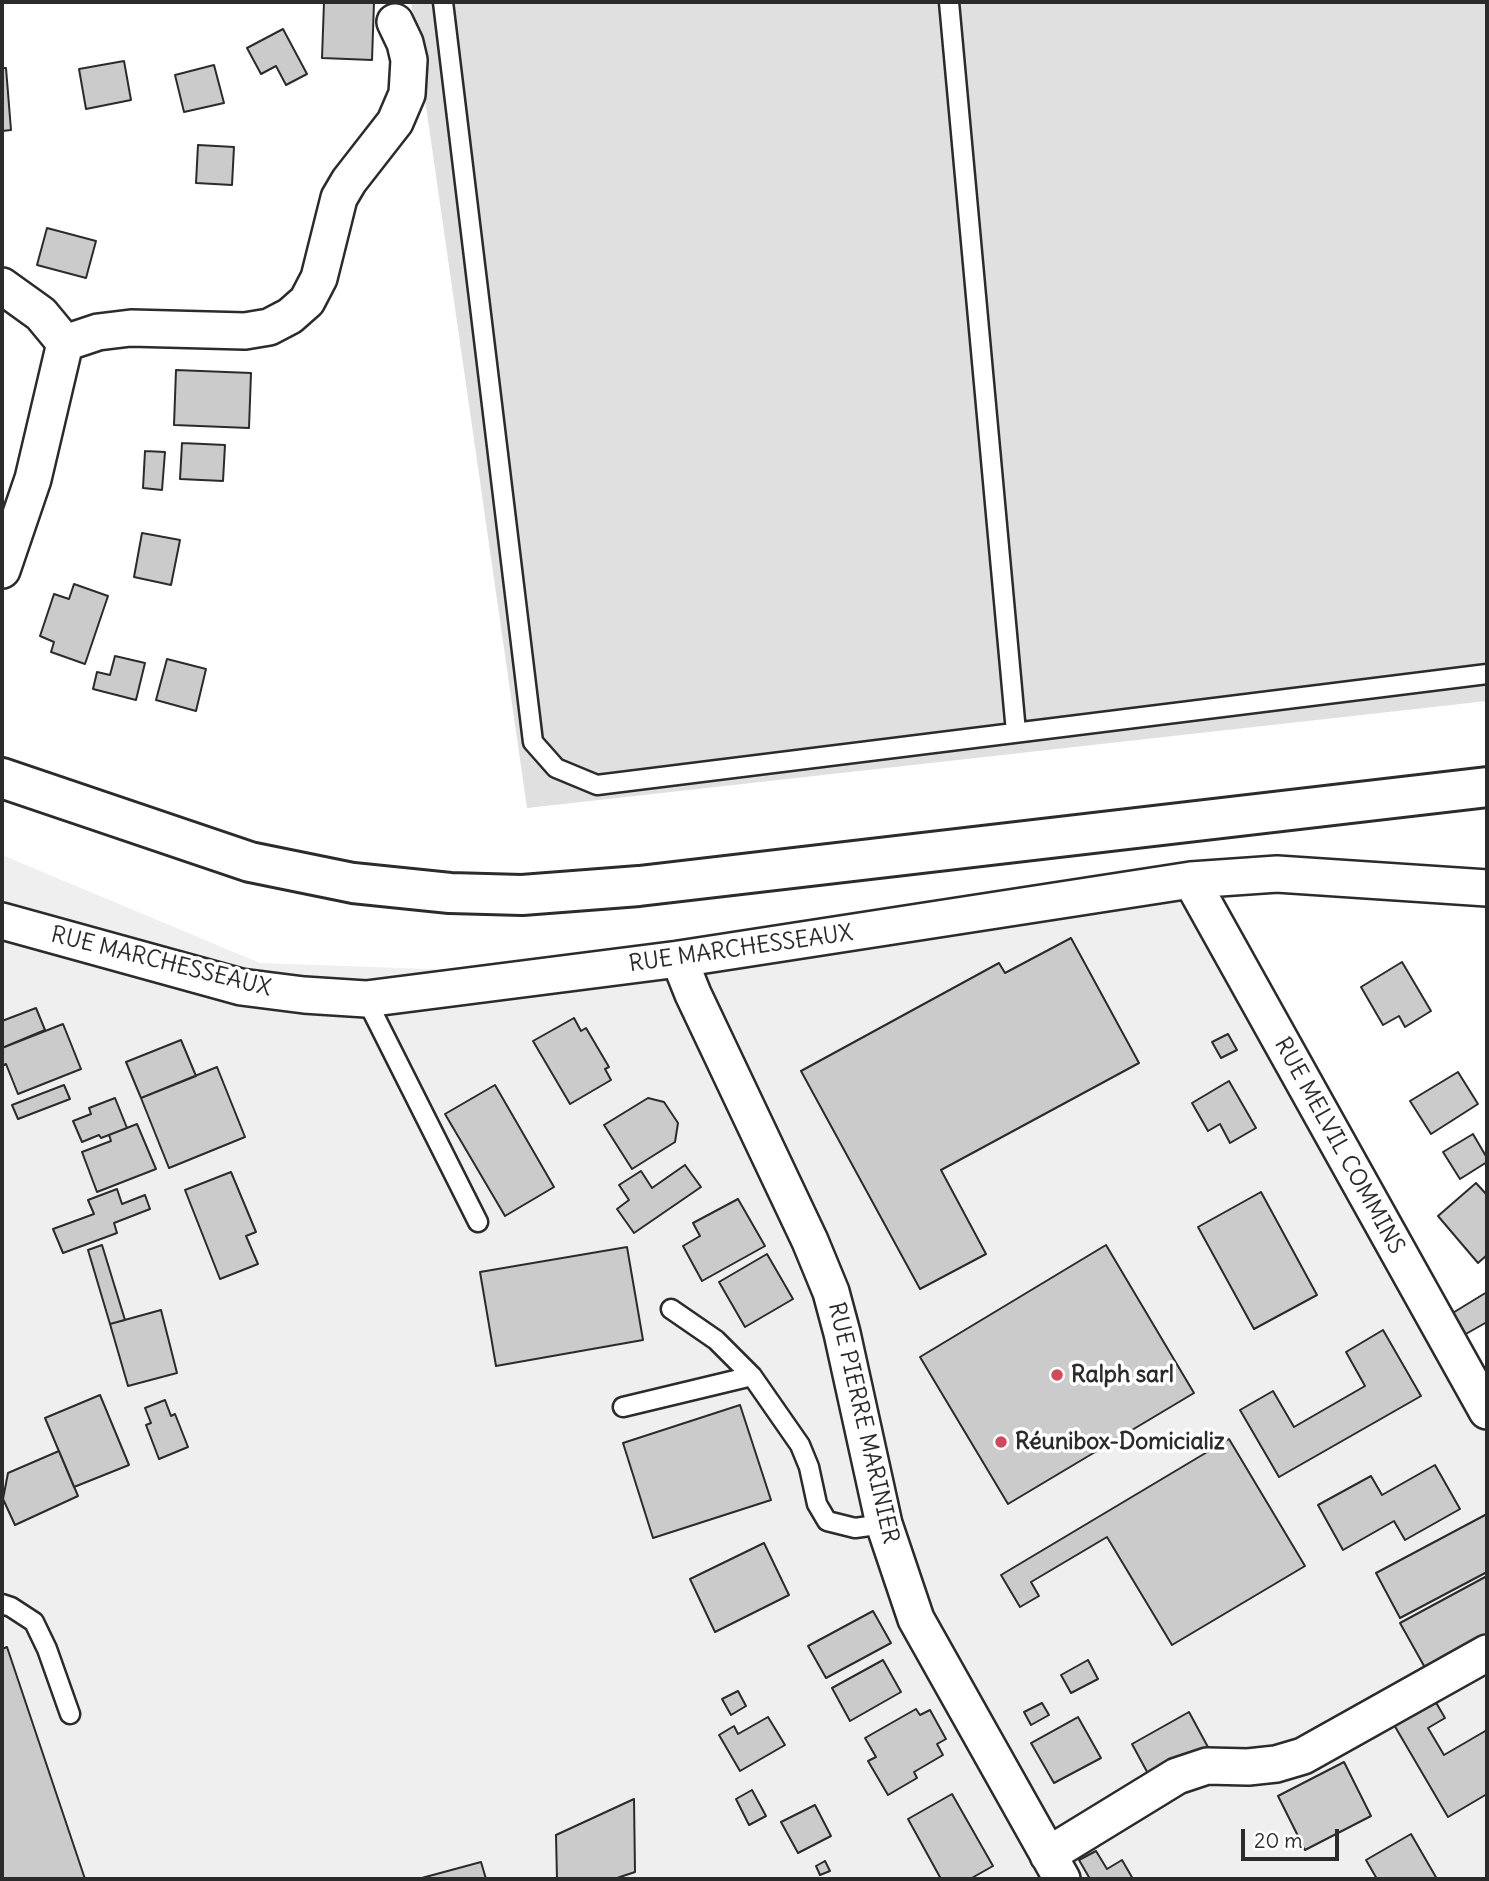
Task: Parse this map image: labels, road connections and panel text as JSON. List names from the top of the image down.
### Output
{
  "streets": {
    "street": ["RUE MARCHESSEAUX", "RUE MELVIL COMMINS", "RUE PIERRE MARINIER"]
  },
  "crossings": [
    ["RUE MARCHESSEAUX", "RUE MELVIL COMMINS"],
    ["RUE MARCHESSEAUX", "RUE PIERRE MARINIER"]
  ],
  "places": ["Ralph sarl", "Réunibox-Domicializ"],
  "scale_bar": "20 m"
}
